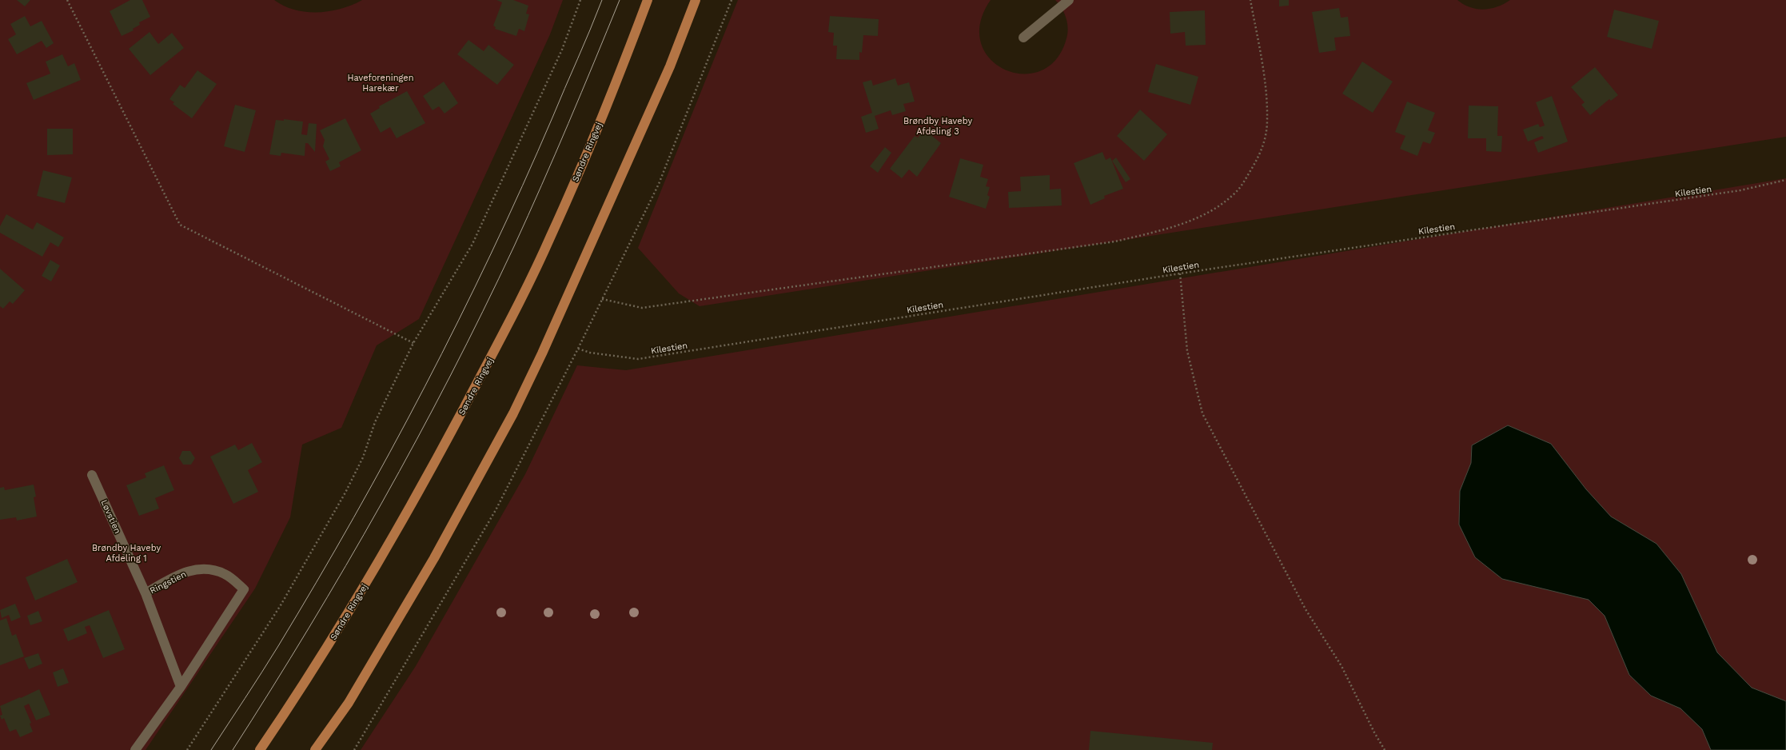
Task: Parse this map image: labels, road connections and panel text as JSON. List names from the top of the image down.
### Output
{
  "streets": {
    "main road": ["Søndre Ringvej"],
    "street": ["Løvstien", "Ringstien"],
    "path": ["Kilestien"]
  },
  "crossings": [
    ["Løvstien", "Ringstien"]
  ],
  "parks": ["Haveforeningen Harekær", "Brøndby Haveby Afdeling 3", "Brøndby Haveby Afdeling 1"]
}
